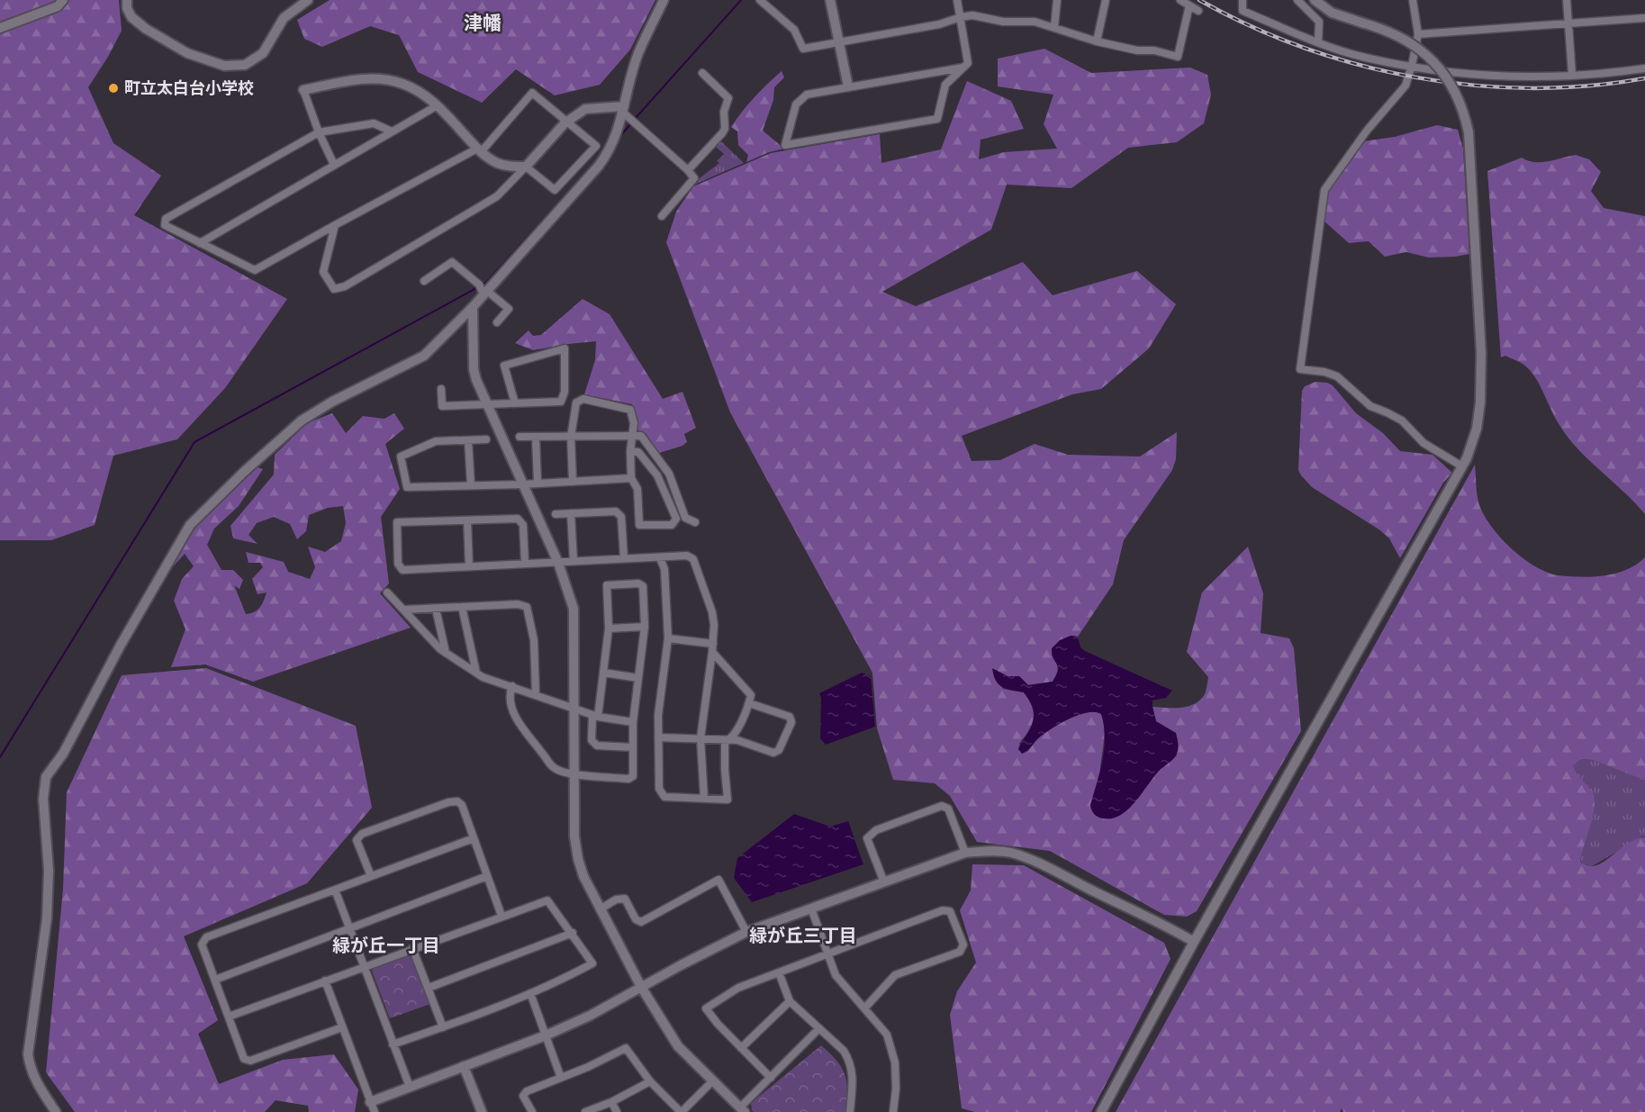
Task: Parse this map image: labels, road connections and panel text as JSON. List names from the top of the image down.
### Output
{
  "districts": ["津幡", "緑が丘三丁目", "緑が丘一丁目"],
  "places": ["町立太白台小学校"]
}
